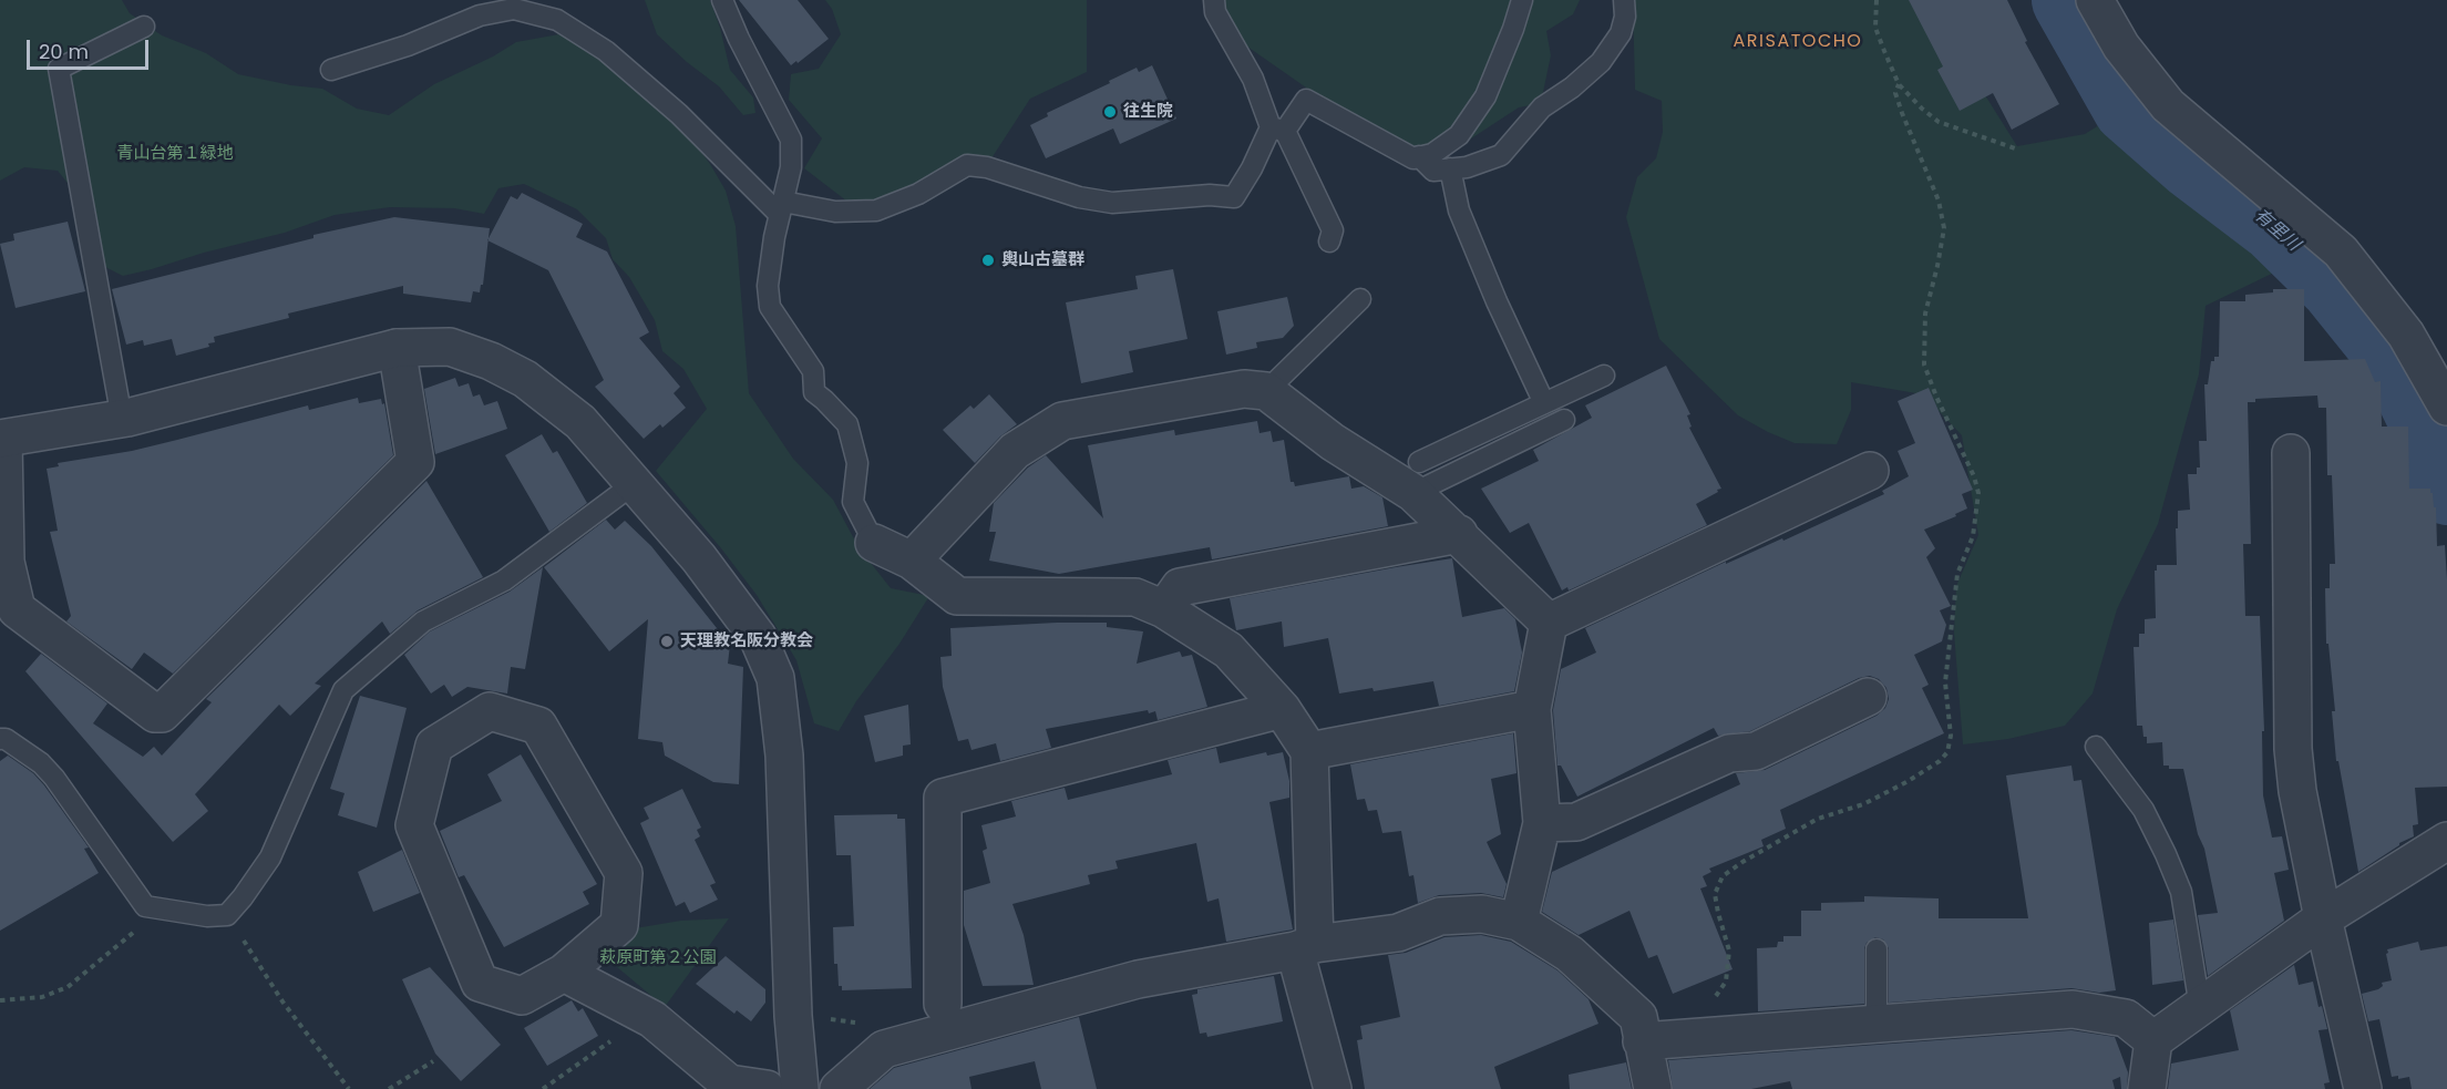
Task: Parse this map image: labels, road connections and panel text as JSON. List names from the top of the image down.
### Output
{
  "districts": ["ARISATOCHO"],
  "water": ["有里川"],
  "parks": ["青山台第１緑地", "萩原町第２公園"],
  "places": ["往生院", "輿山古墓群", "天理教名阪分教会"],
  "scale_bar": "20 m"
}
